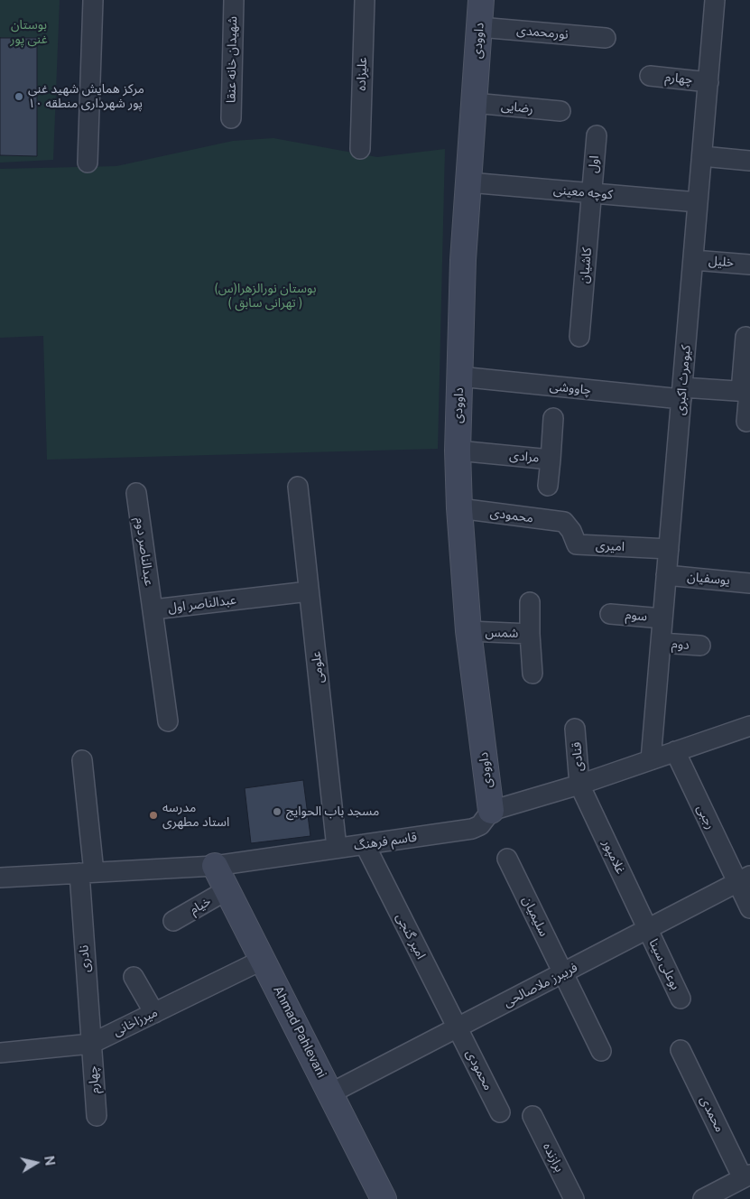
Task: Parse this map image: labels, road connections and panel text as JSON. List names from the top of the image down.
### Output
{
  "streets": {
    "street": [
      "نورمحمدی",
      "داوودی",
      "شهیدان خانه‌ عنقا",
      "علیزاده",
      "چهارم",
      "رضایی",
      "اول",
      "کوچه معینی",
      "خلیل",
      "کاشیان",
      "کیومرث اکبری",
      "چاووشی",
      "مرادی",
      "محمودی",
      "امیری",
      "عبدالناصر دوم",
      "یوسفیان",
      "عبدالناصر اول",
      "سوم",
      "شمس",
      "دوم",
      "علومی",
      "قنادی",
      "رجبی",
      "قاسم فرهنگ",
      "غلامپور",
      "خیام",
      "سلیمیان",
      "امیر گنجی",
      "نادری",
      "بوعلی سینا",
      "فریبرز ملاصالحی",
      "میرزاخانی",
      "Ahmad Pahlevani",
      "محمدی",
      "برازنده"
    ]
  },
  "crossings": [
    ["نورمحمدی", "داوودی"],
    ["داوودی", "رضایی"],
    ["داوودی", "کوچه معینی"],
    ["داوودی", "چاووشی"],
    ["داوودی", "مرادی"],
    ["داوودی", "محمودی"],
    ["داوودی", "شمس"],
    ["داوودی", "قاسم فرهنگ"],
    ["چهارم", "کیومرث اکبری"],
    ["چهارم", "نادری"],
    ["چهارم", "میرزاخانی"],
    ["اول", "کوچه معینی"],
    ["اول", "کاشیان"],
    ["کوچه معینی", "کاشیان"],
    ["کوچه معینی", "کیومرث اکبری"],
    ["خلیل", "کیومرث اکبری"],
    ["کیومرث اکبری", "چاووشی"],
    ["کیومرث اکبری", "امیری"],
    ["کیومرث اکبری", "یوسفیان"],
    ["کیومرث اکبری", "سوم"],
    ["کیومرث اکبری", "دوم"],
    ["محمودی", "امیری"],
    ["محمودی", "امیر گنجی"],
    ["محمودی", "فریبرز ملاصالحی"],
    ["عبدالناصر دوم", "عبدالناصر اول"],
    ["عبدالناصر اول", "علومی"],
    ["علومی", "قاسم فرهنگ"],
    ["قنادی", "غلامپور"],
    ["رجبی", "فریبرز ملاصالحی"],
    ["قاسم فرهنگ", "امیر گنجی"],
    ["قاسم فرهنگ", "نادری"],
    ["قاسم فرهنگ", "Ahmad Pahlevani"],
    ["غلامپور", "بوعلی سینا"],
    ["غلامپور", "فریبرز ملاصالحی"],
    ["خیام", "Ahmad Pahlevani"],
    ["سلیمیان", "فریبرز ملاصالحی"],
    ["امیر گنجی", "فریبرز ملاصالحی"],
    ["نادری", "میرزاخانی"],
    ["بوعلی سینا", "فریبرز ملاصالحی"],
    ["فریبرز ملاصالحی", "Ahmad Pahlevani"],
    ["میرزاخانی", "Ahmad Pahlevani"]
  ],
  "parks": ["بوستان غنی پور", "بوستان نورالزهرا(س) ( تهرانی سابق )"],
  "places": ["مرکز همایش شهید غنی پور شهرداری منطقه ۱۰", "مسجد باب الحوایج", "مدرسه استاد مطهری"],
  "north": "right"
}
